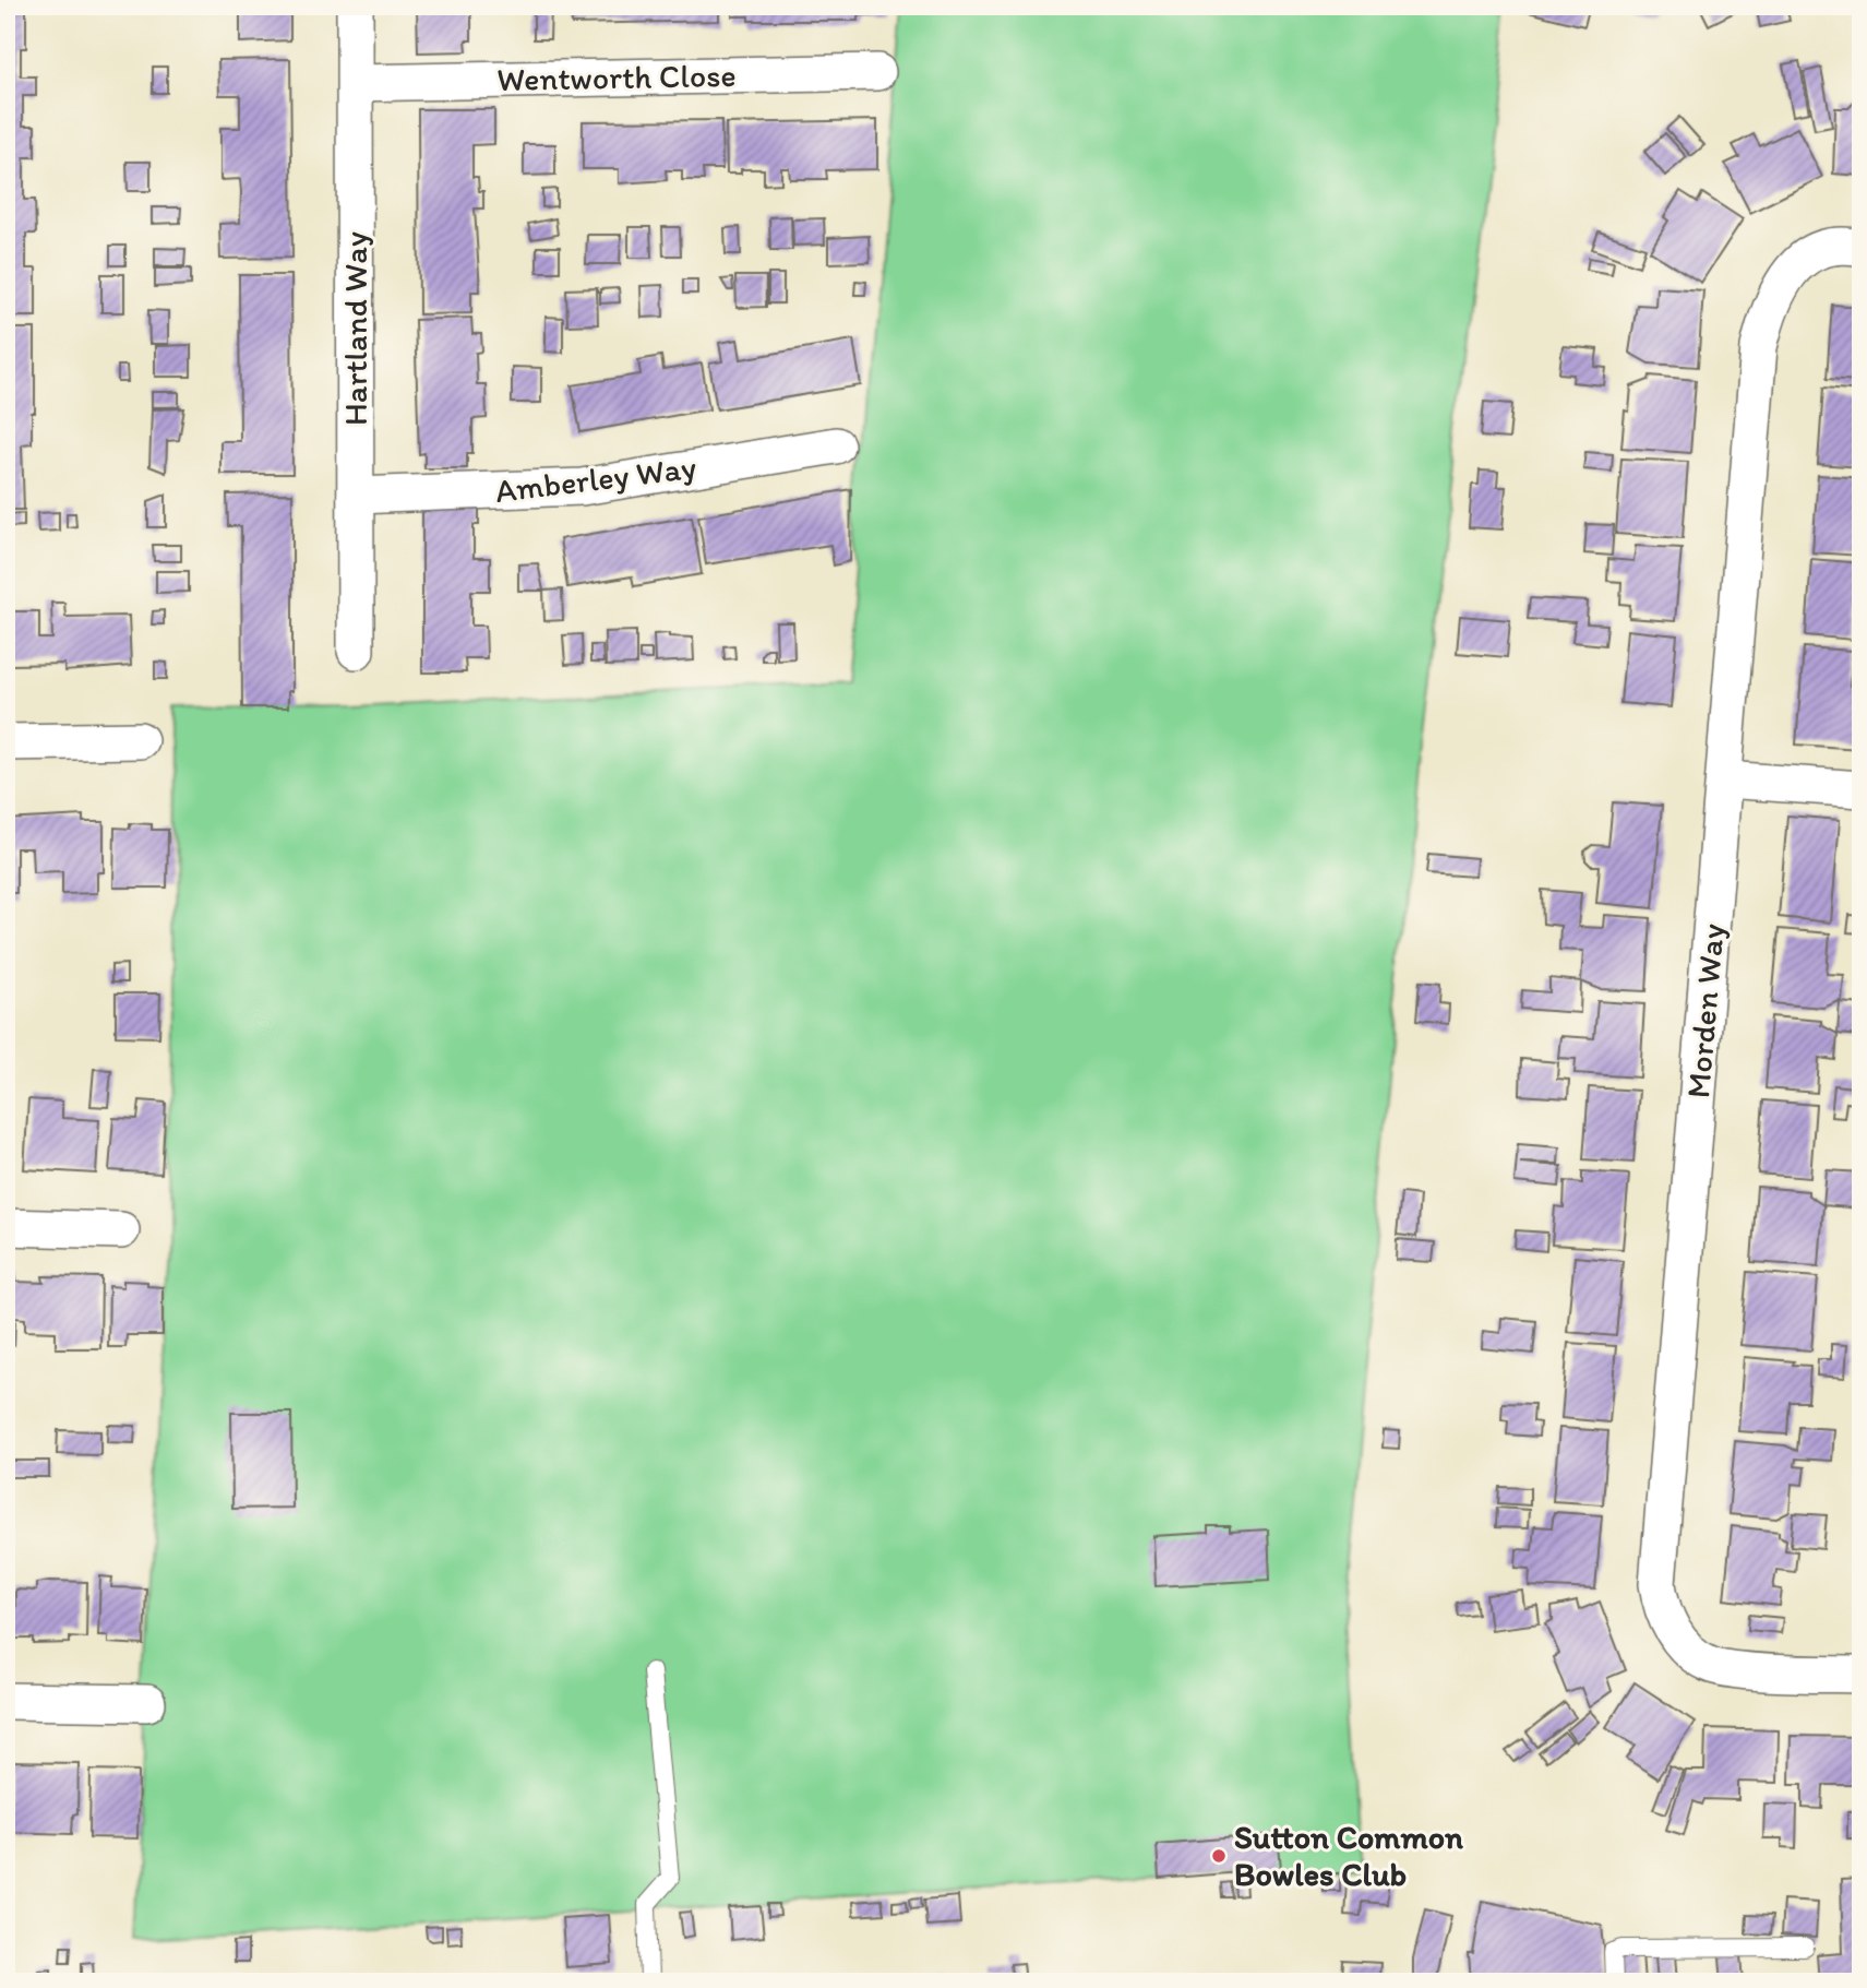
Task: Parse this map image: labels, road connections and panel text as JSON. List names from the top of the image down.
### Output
{
  "streets": {
    "street": [
      "Wentworth Close",
      "Hartland Way",
      "Amberley Way",
      "Morden Way"
    ]
  },
  "crossings": [
    ["Wentworth Close", "Hartland Way"],
    ["Hartland Way", "Amberley Way"]
  ],
  "places": ["Sutton Common Bowles Club"]
}
